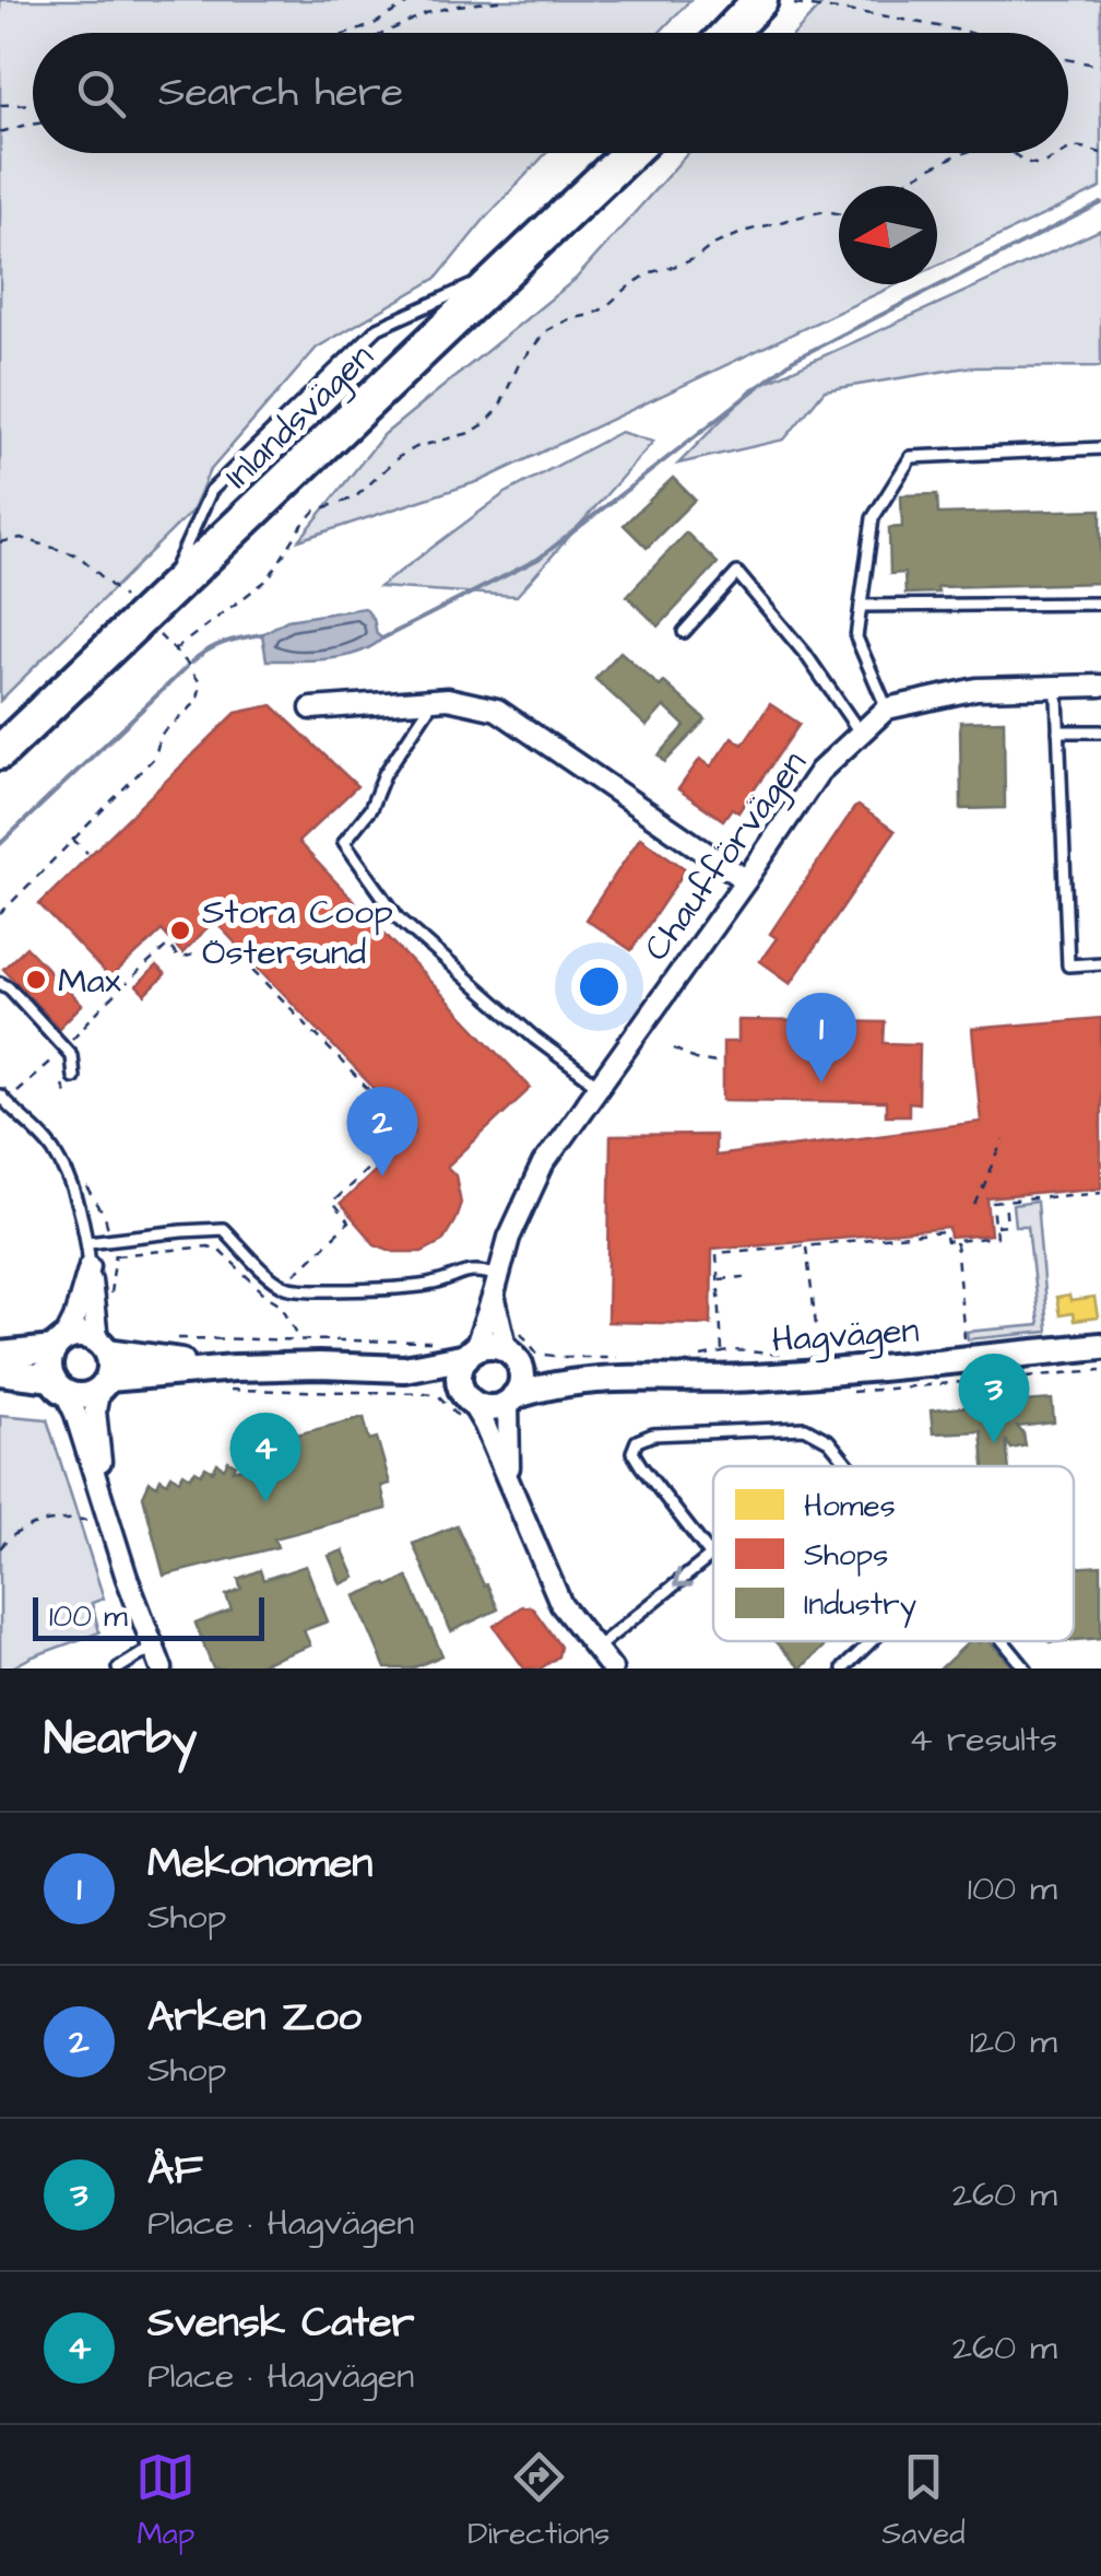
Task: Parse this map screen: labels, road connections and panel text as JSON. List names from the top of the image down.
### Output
{
  "streets": {
    "highway": ["Inlandsvägen"],
    "street": ["Chaufförvägen", "Hagvägen"]
  },
  "crossings": [
    ["Chaufförvägen", "Hagvägen"]
  ],
  "places": ["Stora Coop Östersund", "Max"],
  "legend": ["Homes", "Shops", "Industry"],
  "scale_bar": "100 m",
  "north": "left",
  "page": {
    "search": "Search here",
    "pins": [
      "1",
      "2",
      "3",
      "4"
    ],
    "scale": "100 m",
    "heading": ["Nearby", "4 results"],
    "list": [
      {
        "mark": "1",
        "name": "Mekonomen",
        "note": "Shop",
        "value": "100 m"
      },
      {
        "mark": "2",
        "name": "Arken Zoo",
        "note": "Shop",
        "value": "120 m"
      },
      {
        "mark": "3",
        "name": "ÅF",
        "note": "Place · Hagvägen",
        "value": "260 m"
      },
      {
        "mark": "4",
        "name": "Svensk Cater",
        "note": "Place · Hagvägen",
        "value": "260 m"
      }
    ],
    "nav": ["Map", "Directions", "Saved"]
  }
}
